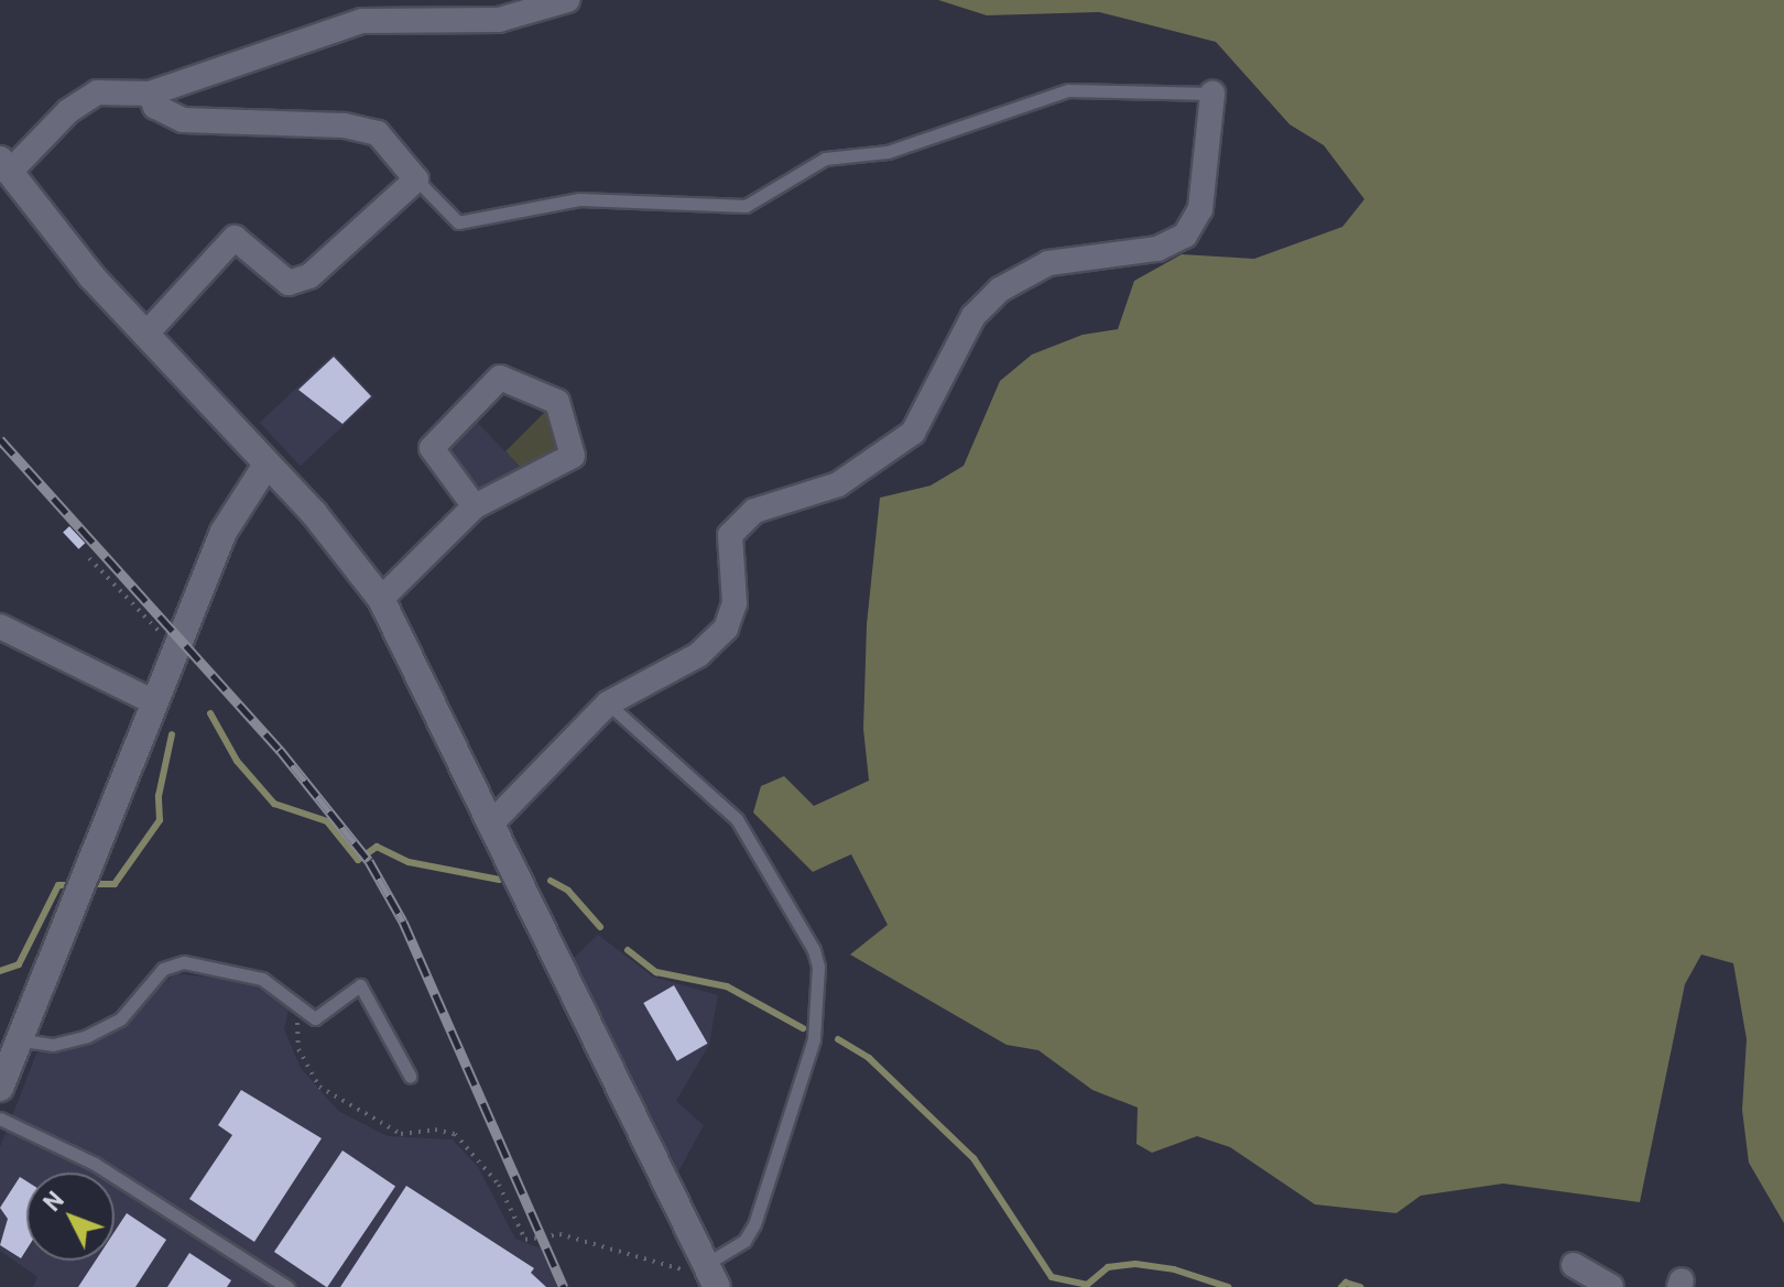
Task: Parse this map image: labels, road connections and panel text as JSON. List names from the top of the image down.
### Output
{
  "north": "top left"
}
